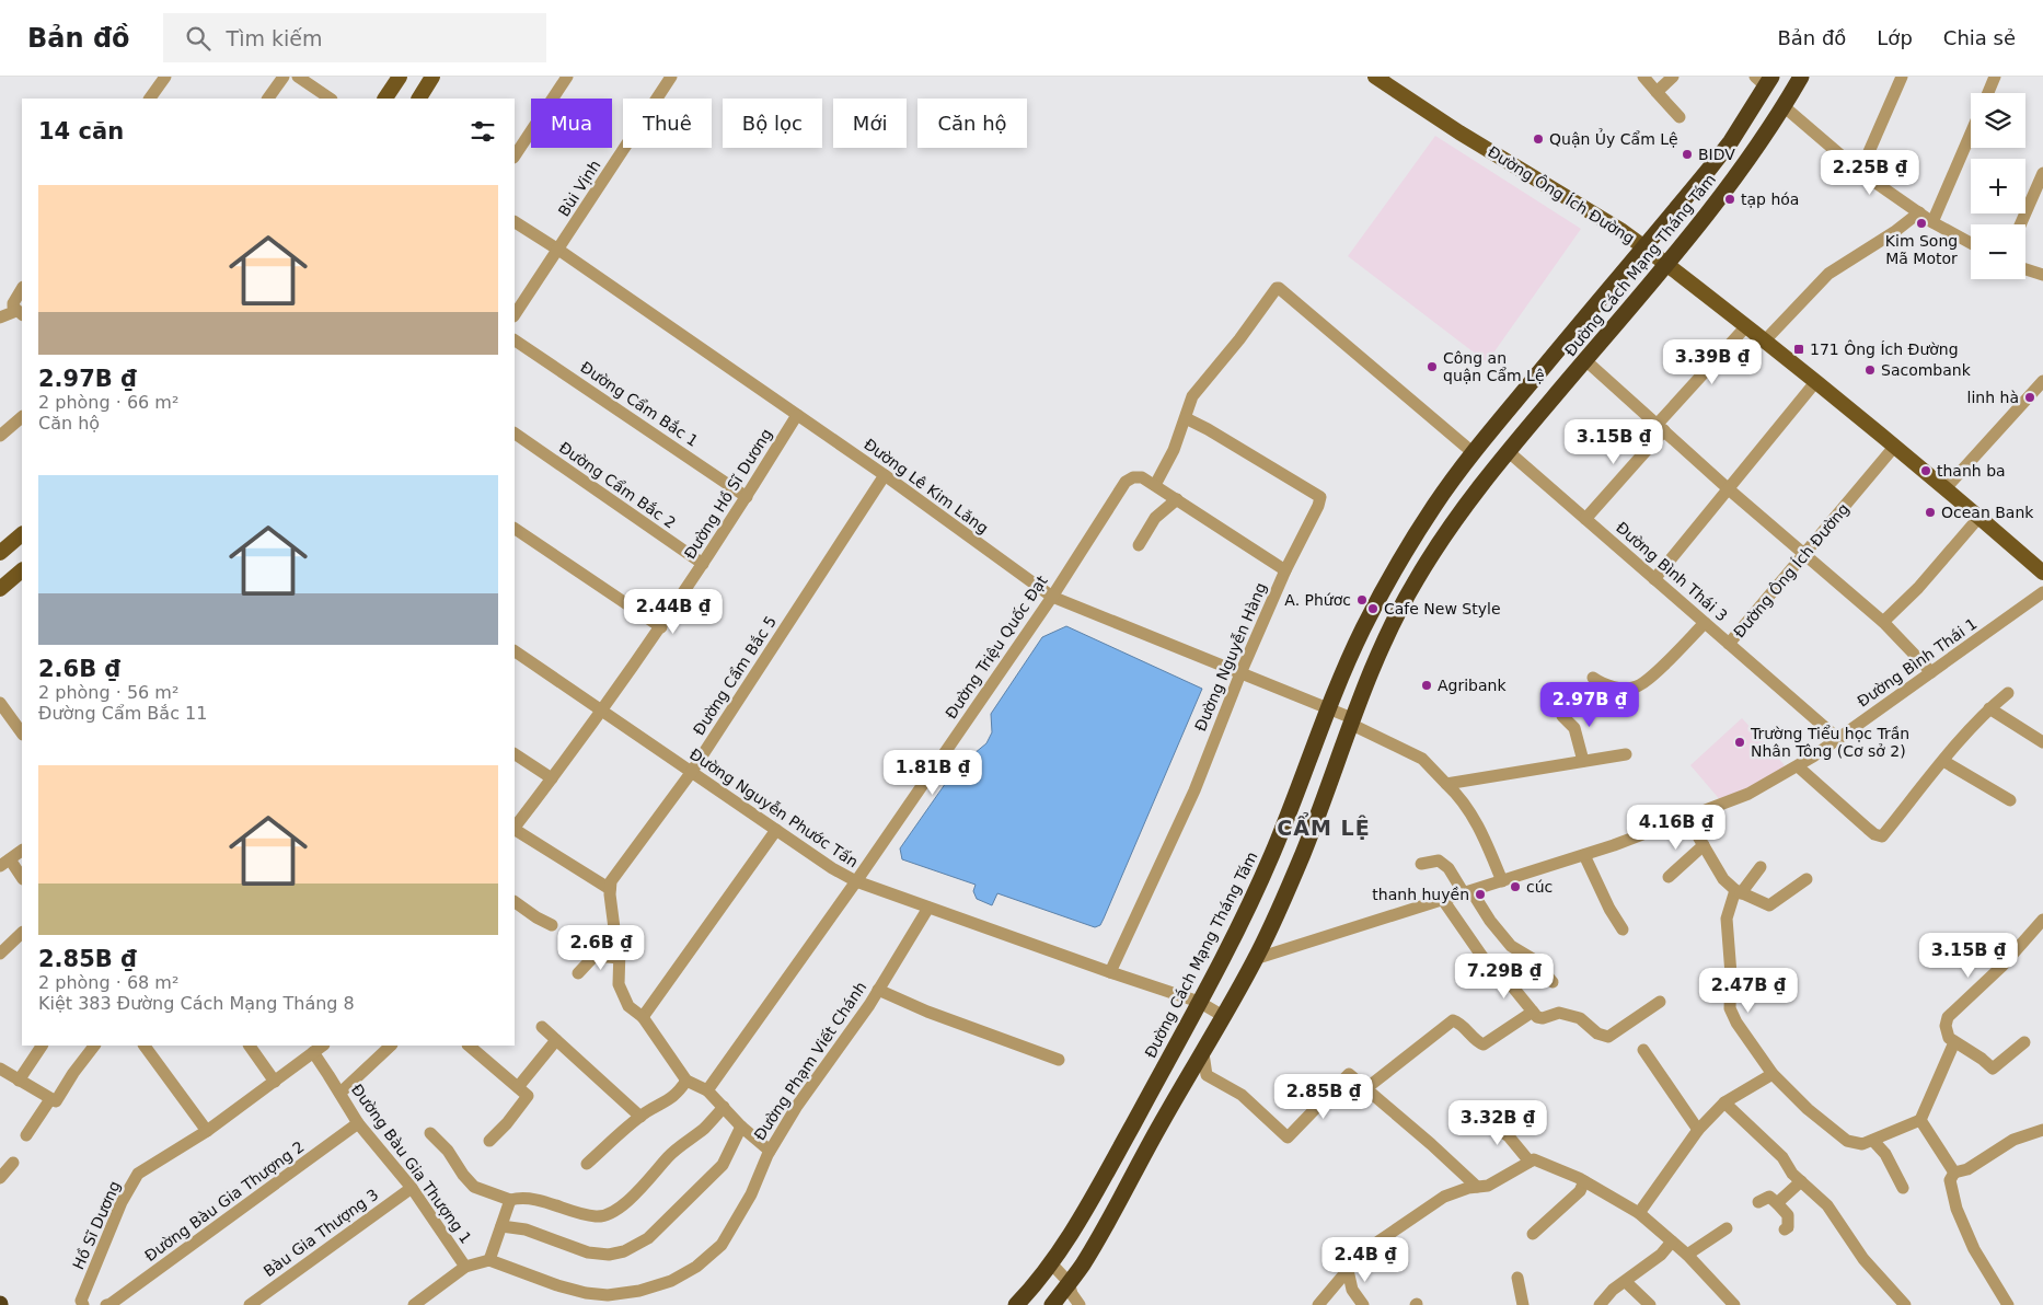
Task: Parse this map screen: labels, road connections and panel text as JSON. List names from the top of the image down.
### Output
{
  "streets": {
    "highway": ["Đường Cách Mạng Tháng Tám"],
    "main road": ["Đường Ông Ích Đường"],
    "street": [
      "Bùi Vịnh",
      "Đường Cẩm Bắc 1",
      "Đường Cẩm Bắc 2",
      "Đường Lê Kim Lăng",
      "Đường Hồ Sĩ Dương",
      "Đường Bình Thái 3",
      "Đường Triệu Quốc Đạt",
      "Đường Nguyễn Hàng",
      "Đường Bình Thái 1",
      "Đường Cẩm Bắc 5",
      "Đường Nguyễn Phước Tấn",
      "Đường Phạm Viết Chánh",
      "Đường Bàu Gia Thượng 1",
      "Đường Bàu Gia Thượng 2",
      "Hồ Sĩ Dương",
      "Bàu Gia Thượng 3"
    ]
  },
  "crossings": [
    ["Bùi Vịnh", "Đường Lê Kim Lăng"],
    ["Đường Ông Ích Đường", "Đường Cách Mạng Tháng Tám"],
    ["Đường Ông Ích Đường", "Đường Bình Thái 3"],
    ["Đường Cách Mạng Tháng Tám", "Đường Lê Kim Lăng"],
    ["Đường Cách Mạng Tháng Tám", "Đường Bình Thái 3"],
    ["Đường Cách Mạng Tháng Tám", "Đường Bình Thái 1"],
    ["Đường Cách Mạng Tháng Tám", "Đường Nguyễn Phước Tấn"],
    ["Đường Cẩm Bắc 1", "Đường Hồ Sĩ Dương"],
    ["Đường Cẩm Bắc 2", "Đường Hồ Sĩ Dương"],
    ["Đường Lê Kim Lăng", "Đường Hồ Sĩ Dương"],
    ["Đường Lê Kim Lăng", "Đường Triệu Quốc Đạt"],
    ["Đường Lê Kim Lăng", "Đường Nguyễn Hàng"],
    ["Đường Lê Kim Lăng", "Đường Bình Thái 1"],
    ["Đường Lê Kim Lăng", "Đường Cẩm Bắc 5"],
    ["Đường Hồ Sĩ Dương", "Đường Nguyễn Phước Tấn"],
    ["Đường Bình Thái 3", "Đường Bình Thái 1"],
    ["Đường Triệu Quốc Đạt", "Đường Nguyễn Hàng"],
    ["Đường Triệu Quốc Đạt", "Đường Nguyễn Phước Tấn"],
    ["Đường Nguyễn Hàng", "Đường Nguyễn Phước Tấn"],
    ["Đường Cẩm Bắc 5", "Đường Nguyễn Phước Tấn"],
    ["Đường Nguyễn Phước Tấn", "Đường Phạm Viết Chánh"],
    ["Đường Bàu Gia Thượng 1", "Đường Bàu Gia Thượng 2"],
    ["Đường Bàu Gia Thượng 1", "Bàu Gia Thượng 3"]
  ],
  "districts": ["CẨM LỆ"],
  "places": {
    "other": [
      "Quận Ủy Cẩm Lệ",
      "BIDV",
      "tạp hóa",
      "Kim Song Mã Motor",
      "Công an quận Cẩm Lệ",
      "Sacombank",
      "linh hà",
      "thanh ba",
      "Ocean Bank",
      "A. Phứơc",
      "Cafe New Style",
      "Agribank",
      "Trường Tiểu học Trần Nhân Tông (Cơ sở 2)",
      "cúc",
      "thanh huyền"
    ],
    "transit": ["171 Ông Ích Đường"]
  },
  "page": {
    "header": "Bản đồ",
    "search": "Tìm kiếm",
    "nav": ["Bản đồ", "Lớp", "Chia sẻ"],
    "map_buttons": ["+", "−"],
    "chip": [
      "Mua",
      "Thuê",
      "Bộ lọc",
      "Mới",
      "Căn hộ"
    ],
    "heading": "14 căn",
    "price": [
      "2.25B ₫",
      "3.39B ₫",
      "3.15B ₫",
      "2.44B ₫",
      "2.97B ₫",
      "1.81B ₫",
      "4.16B ₫",
      "2.6B ₫",
      "3.15B ₫",
      "7.29B ₫",
      "2.47B ₫",
      "2.85B ₫",
      "3.32B ₫",
      "2.4B ₫"
    ],
    "list": [
      {
        "name": "2.97B ₫",
        "note": "2 phòng · 66 m² · Căn hộ"
      },
      {
        "name": "2.6B ₫",
        "note": "2 phòng · 56 m² · Đường Cẩm Bắc 11"
      },
      {
        "name": "2.85B ₫",
        "note": "2 phòng · 68 m² · Kiệt 383 Đường Cách Mạng Tháng 8"
      }
    ]
  }
}
